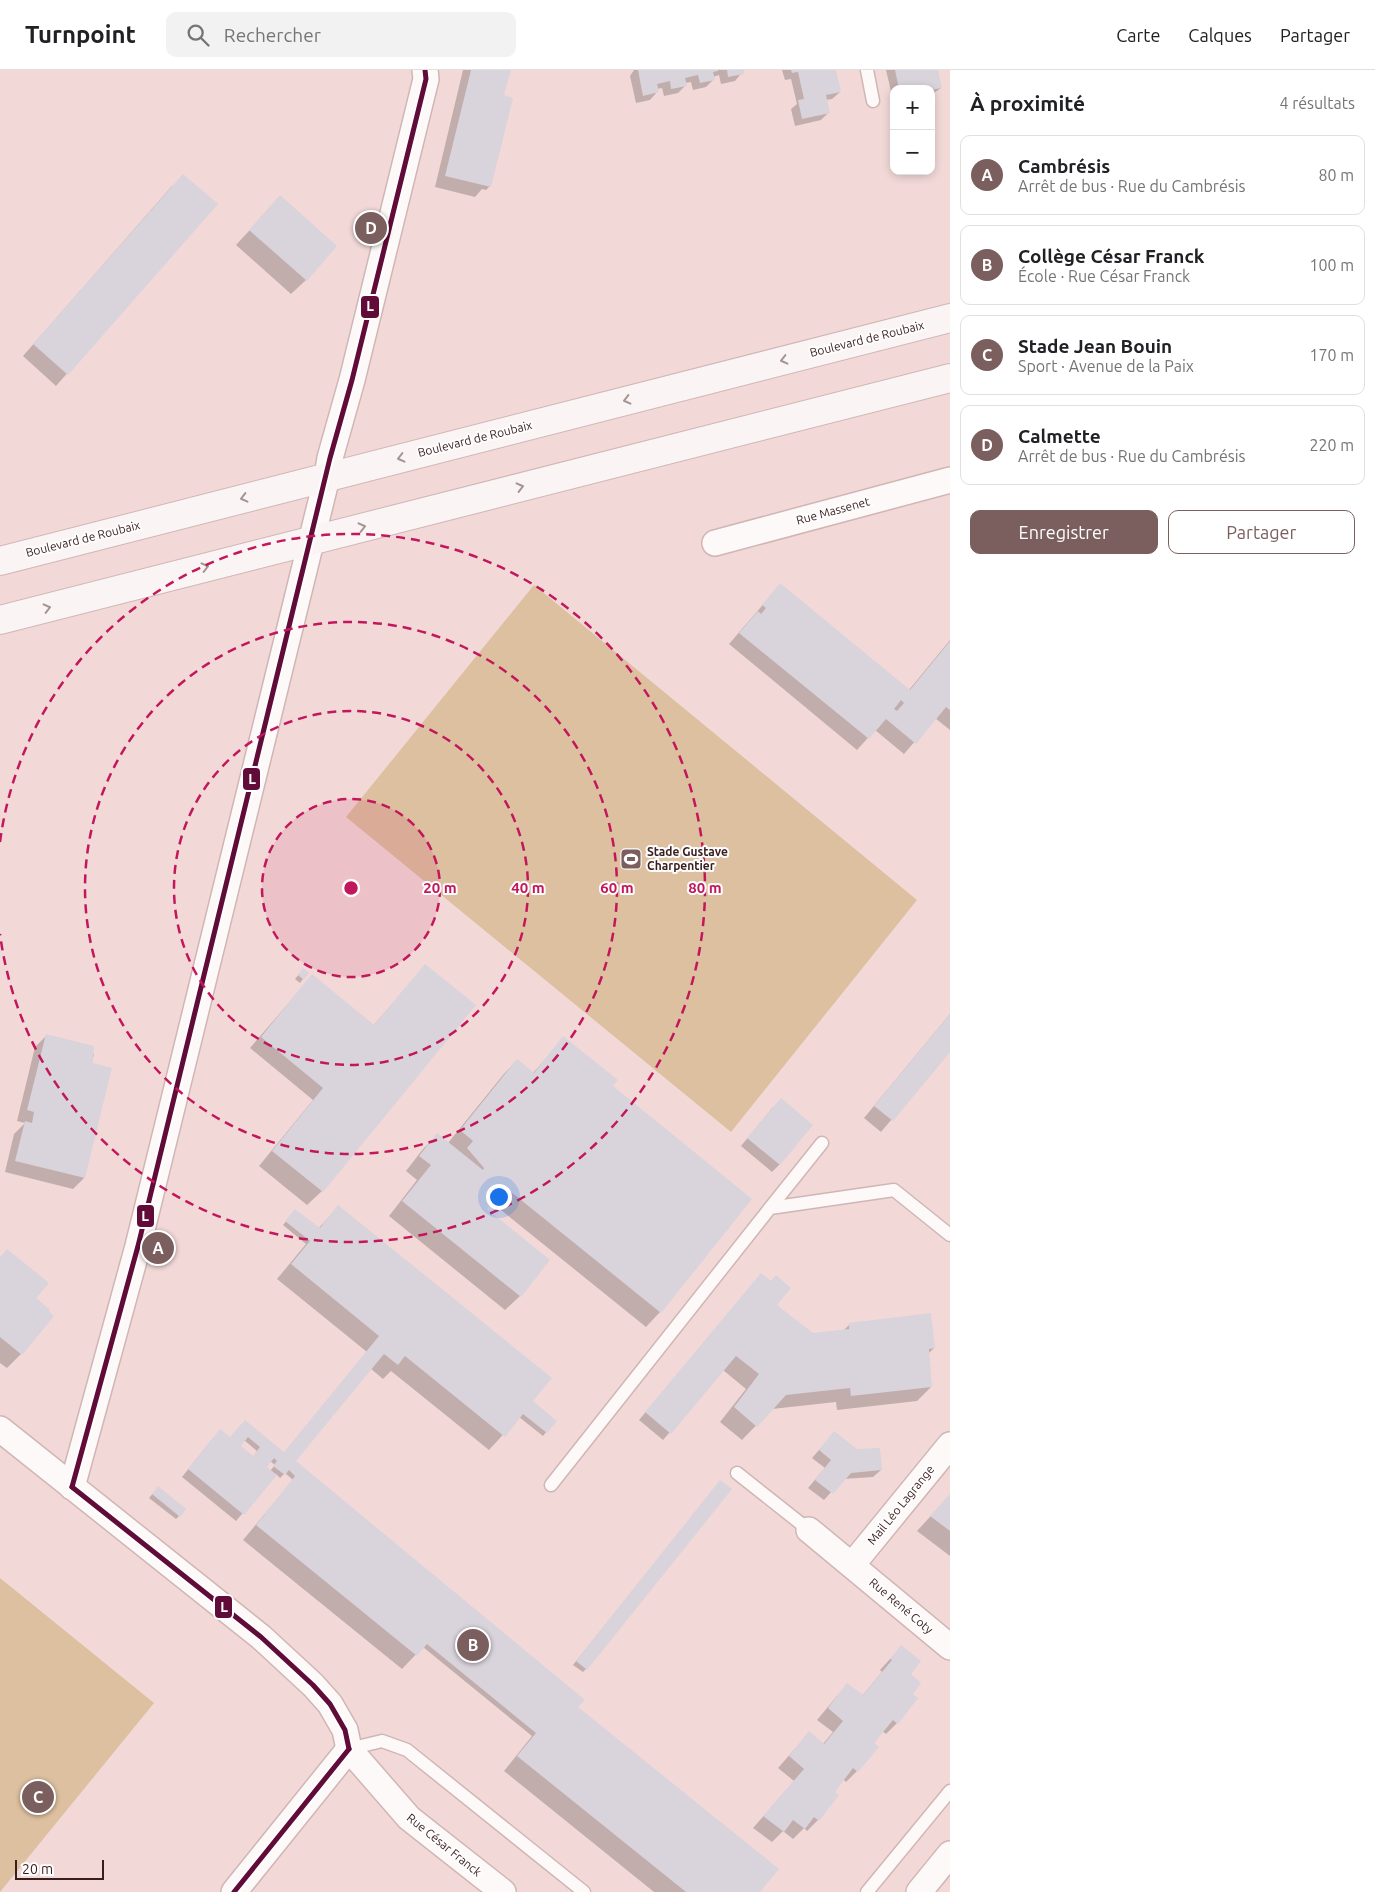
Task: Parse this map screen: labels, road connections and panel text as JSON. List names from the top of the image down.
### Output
{
  "streets": {
    "main road": ["Boulevard de Roubaix"],
    "street": [
      "Rue Massenet",
      "Mail Léo Lagrange",
      "Rue René Coty",
      "Rue César Franck"
    ]
  },
  "crossings": [
    ["Mail Léo Lagrange", "Rue René Coty"]
  ],
  "places": {
    "sports": ["Stade Gustave Charpentier"]
  },
  "lines": ["transit line L"],
  "scale_bar": "20 m",
  "page": {
    "header": "Turnpoint",
    "search": "Rechercher",
    "nav": ["Carte", "Calques", "Partager"],
    "heading": ["À proximité", "4 résultats"],
    "map_buttons": ["+", "−"],
    "list": [
      {
        "mark": "A",
        "name": "Cambrésis",
        "note": "Arrêt de bus · Rue du Cambrésis",
        "value": "80 m"
      },
      {
        "mark": "B",
        "name": "Collège César Franck",
        "note": "École · Rue César Franck",
        "value": "100 m"
      },
      {
        "mark": "C",
        "name": "Stade Jean Bouin",
        "note": "Sport · Avenue de la Paix",
        "value": "170 m"
      },
      {
        "mark": "D",
        "name": "Calmette",
        "note": "Arrêt de bus · Rue du Cambrésis",
        "value": "220 m"
      }
    ],
    "pins": [
      "D",
      "A",
      "B",
      "C"
    ],
    "buttons": ["Enregistrer", "Partager"],
    "scale": "20 m"
  },
  "rings": [
    "20 m",
    "40 m",
    "60 m",
    "80 m"
  ]
}
